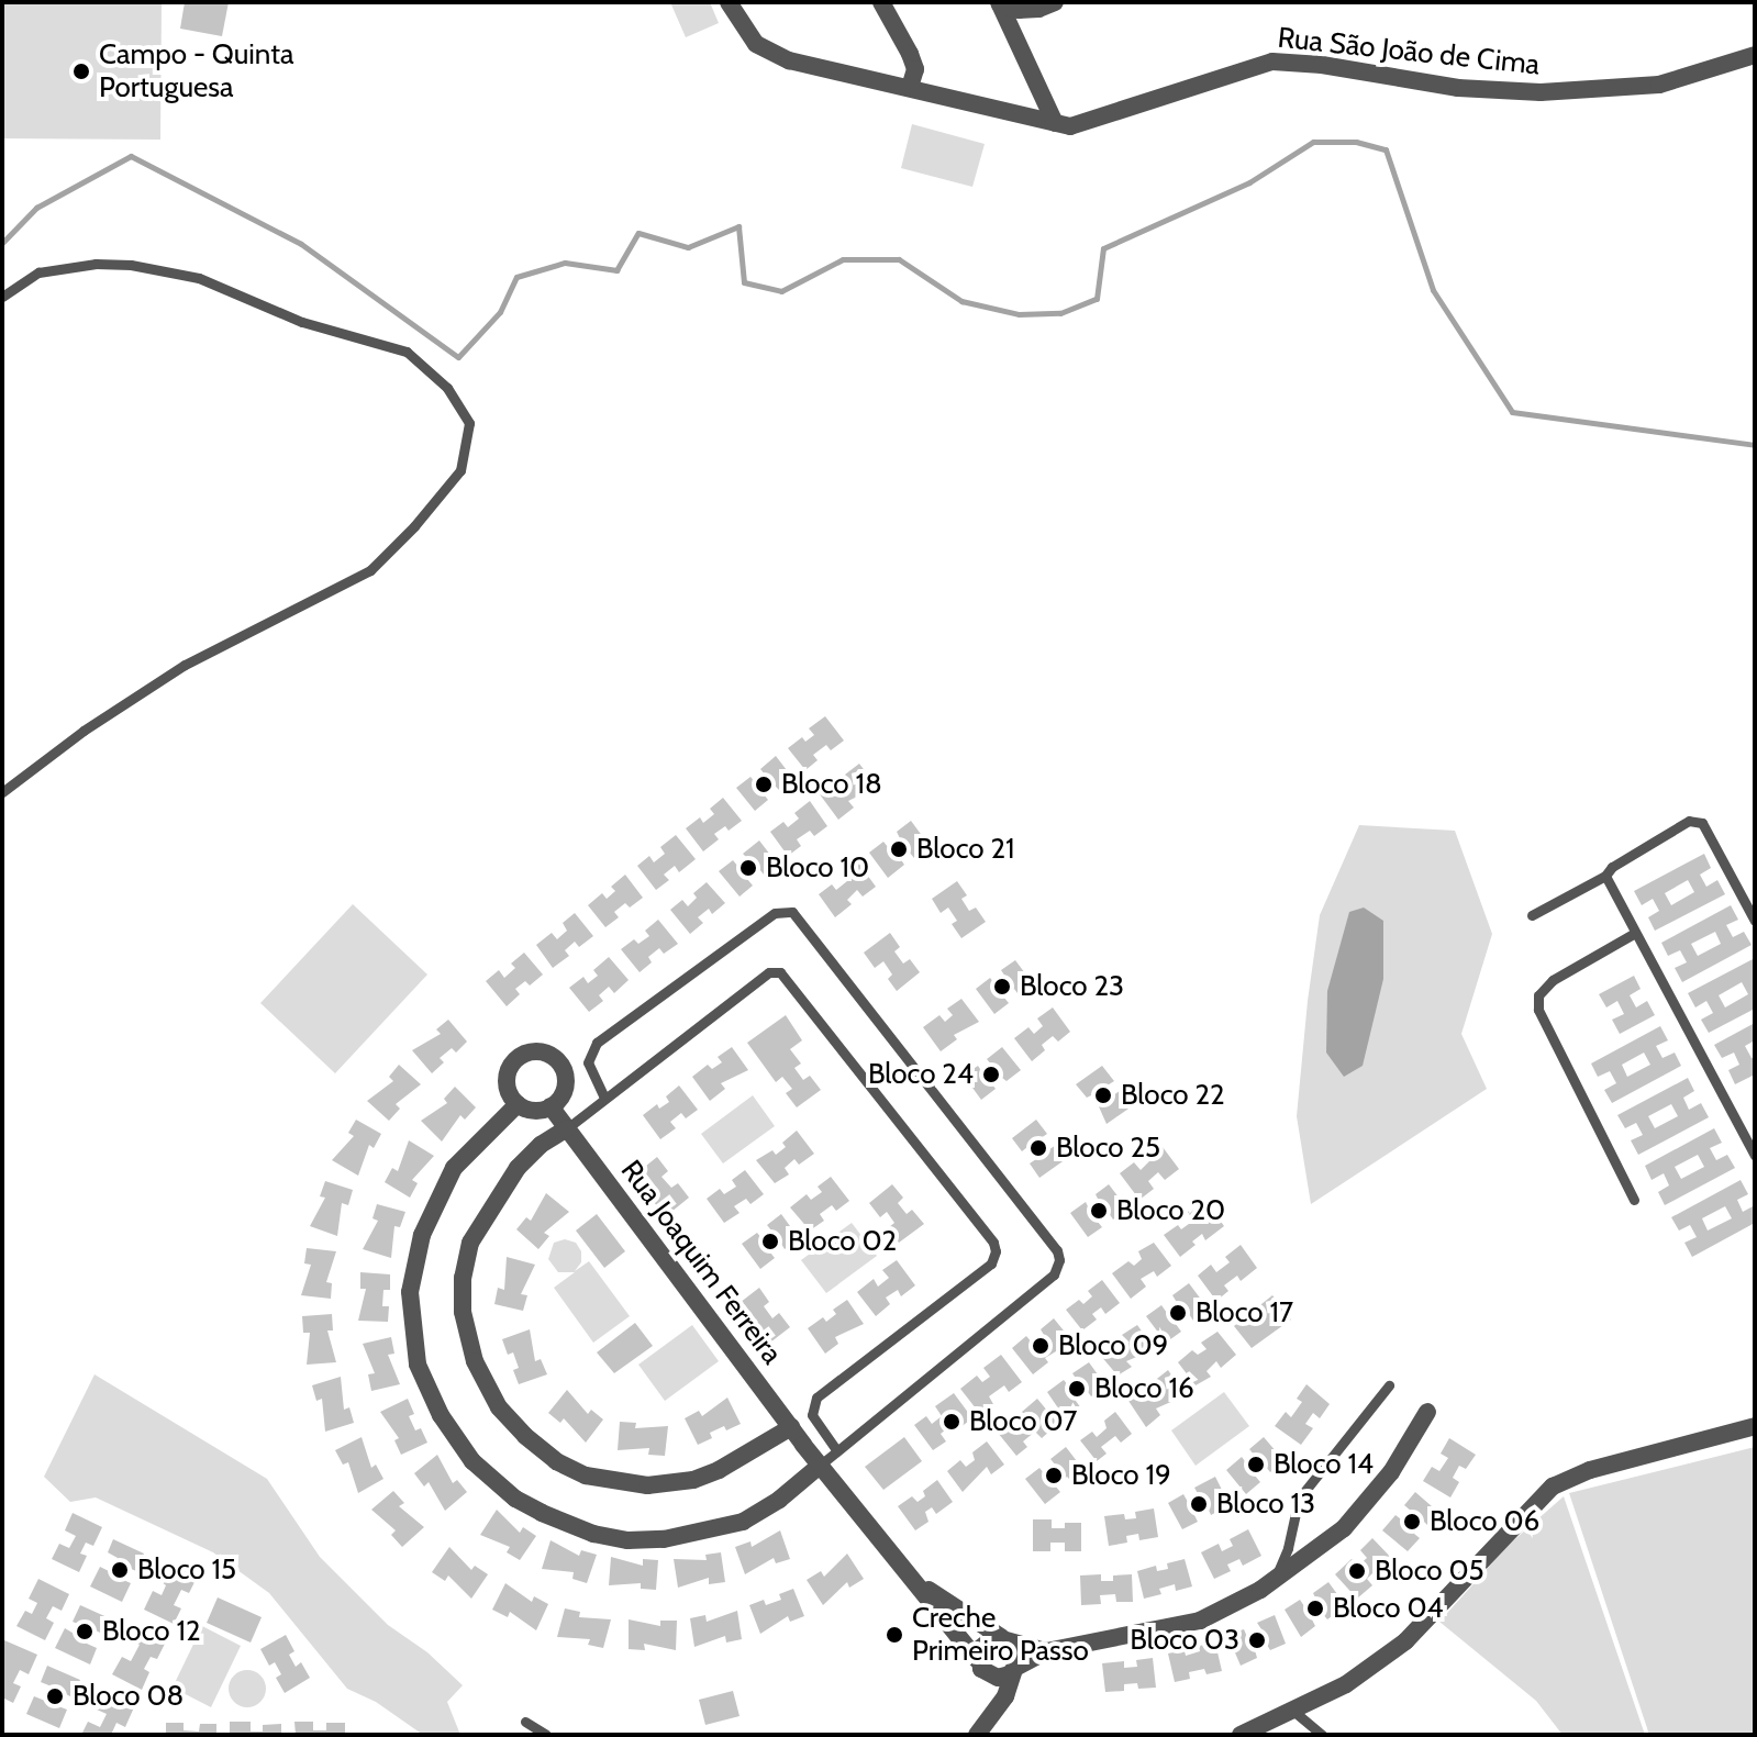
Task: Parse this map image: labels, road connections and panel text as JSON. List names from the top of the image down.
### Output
{
  "streets": {
    "street": ["Rua São João de Cima", "Rua Joaquim Ferreira"]
  },
  "places": [
    "Campo - Quinta Portuguesa",
    "Bloco 18",
    "Bloco 21",
    "Bloco 10",
    "Bloco 23",
    "Bloco 24",
    "Bloco 22",
    "Bloco 25",
    "Bloco 20",
    "Bloco 02",
    "Bloco 17",
    "Bloco 09",
    "Bloco 16",
    "Bloco 07",
    "Bloco 14",
    "Bloco 19",
    "Bloco 13",
    "Bloco 06",
    "Bloco 15",
    "Bloco 05",
    "Bloco 04",
    "Bloco 12",
    "Creche Primeiro Passo",
    "Bloco 03",
    "Bloco 08"
  ]
}
